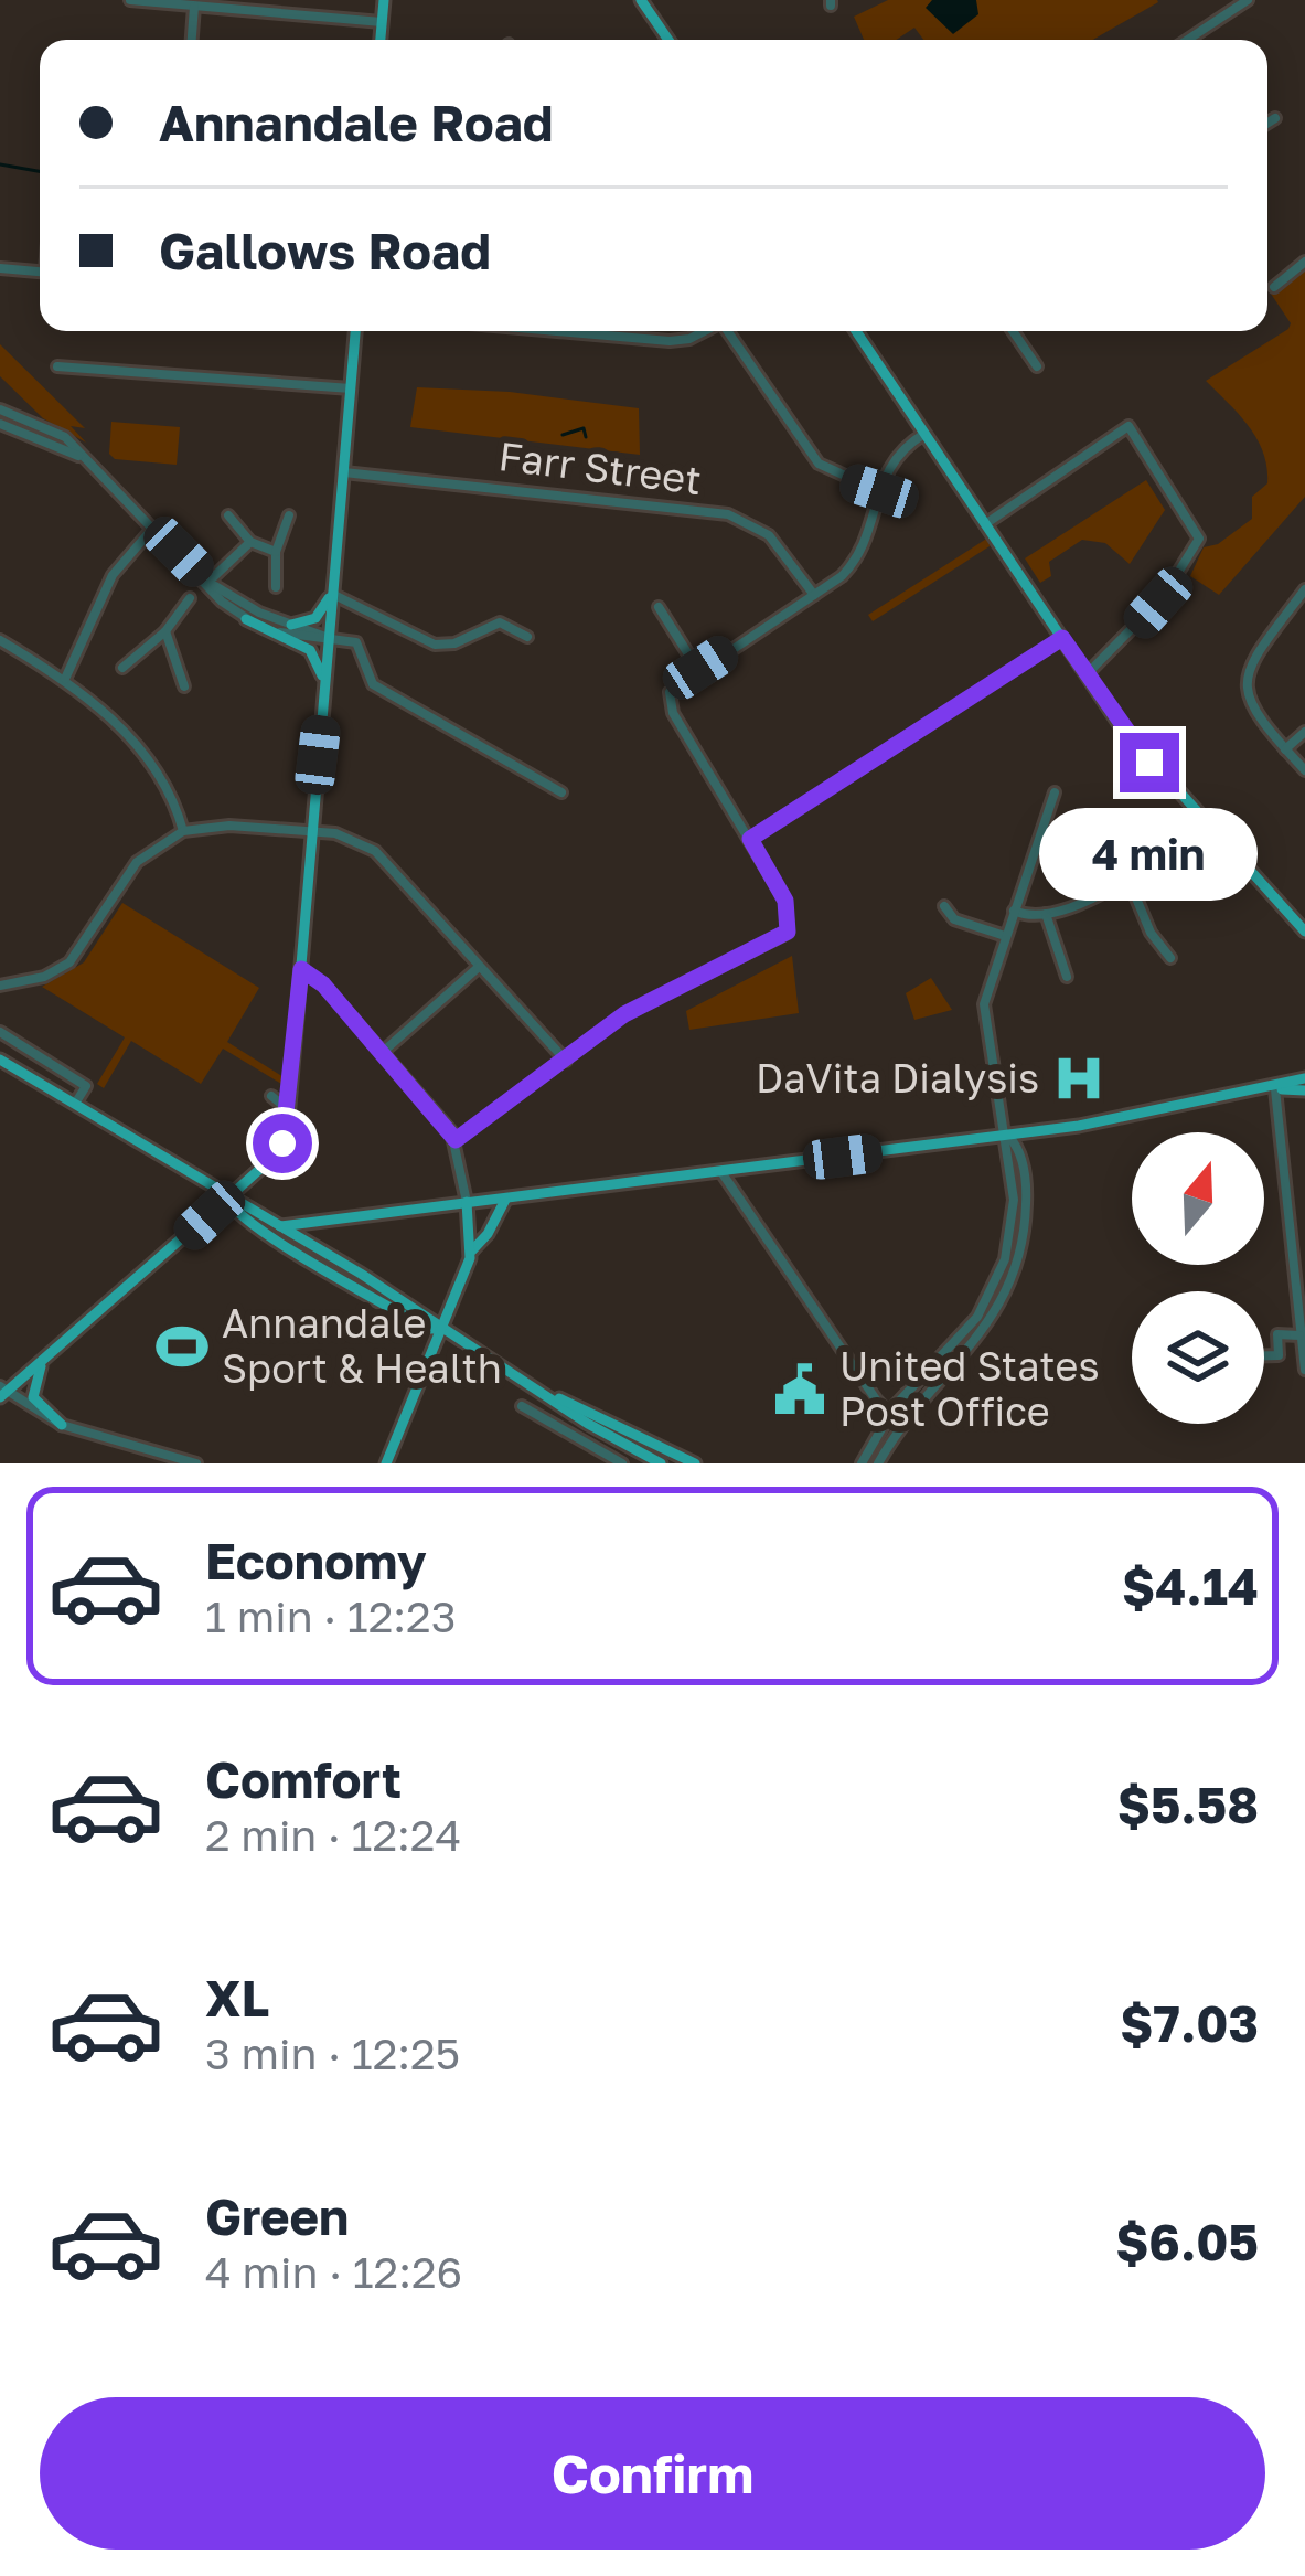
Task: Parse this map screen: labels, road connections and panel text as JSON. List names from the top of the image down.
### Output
{
  "streets": {
    "street": ["Farr Street"]
  },
  "places": {
    "hospital": ["DaVita Dialysis"],
    "sports": ["Annandale Sport & Health"],
    "public building": ["United States Post Office"]
  },
  "north": "top",
  "page": {
    "banner": ["Annandale Road", "Gallows Road"],
    "bubble": "4 min",
    "list": [
      {
        "name": "Economy",
        "note": "1 min · 12:23",
        "value": "$4.14"
      },
      {
        "name": "Comfort",
        "note": "2 min · 12:24",
        "value": "$5.58"
      },
      {
        "name": "XL",
        "note": "3 min · 12:25",
        "value": "$7.03"
      },
      {
        "name": "Green",
        "note": "4 min · 12:26",
        "value": "$6.05"
      }
    ],
    "buttons": "Confirm"
  }
}
